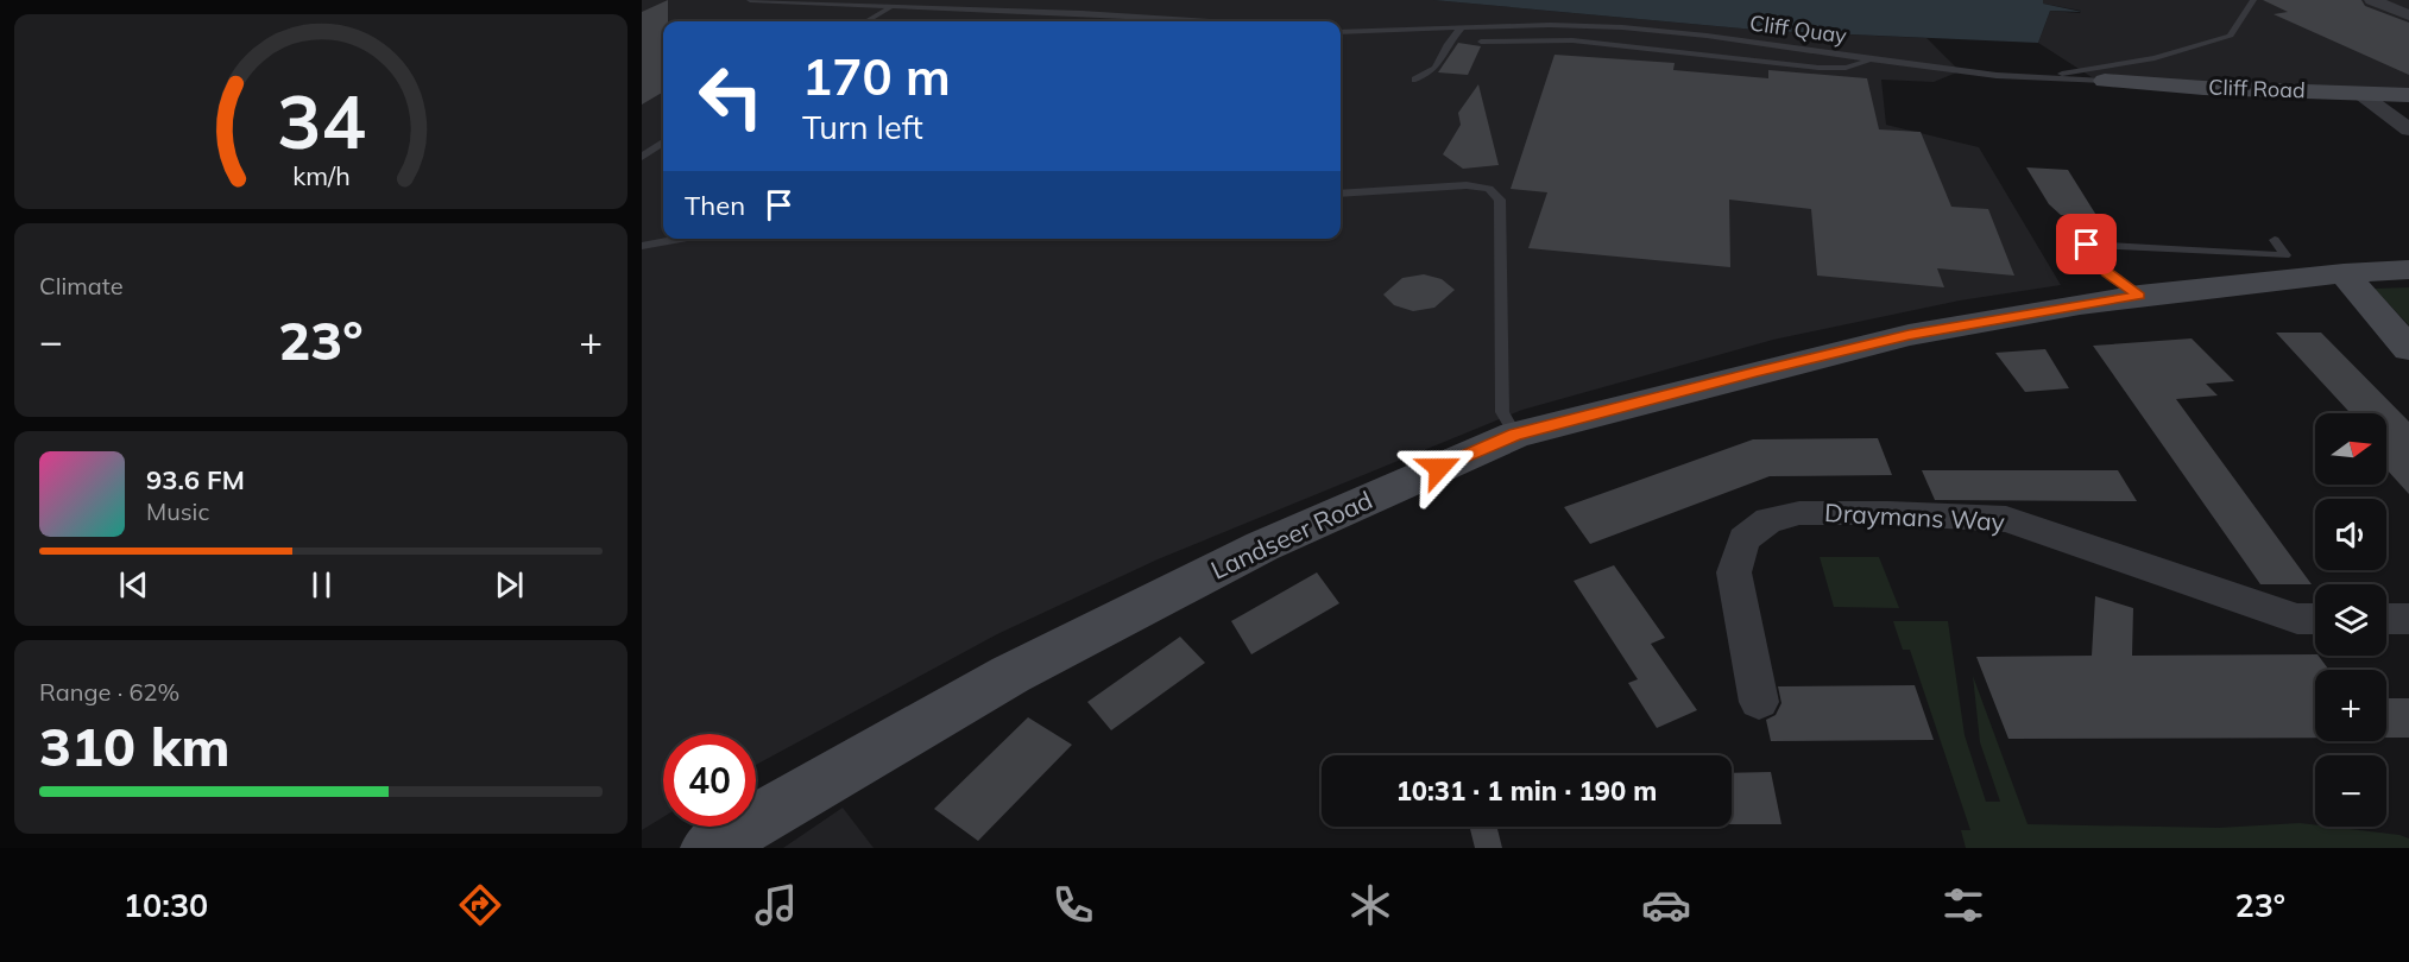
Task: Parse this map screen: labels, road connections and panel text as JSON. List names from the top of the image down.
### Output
{
  "streets": {
    "street": ["Cliff Road", "Draymans Way", "Landseer Road"],
    "lane": ["Cliff Quay"]
  },
  "crossings": [
    ["Cliff Quay", "Cliff Road"]
  ],
  "north": "right",
  "page": {
    "turn": ["170 m", "Turn left"],
    "then": "Then",
    "tile": [
      "Climate",
      ["Range · 62%", "310 km"]
    ],
    "heat": ["−", "23°", "+"],
    "map_buttons": ["+", "−"],
    "song": ["93.6 FM", "Music"],
    "limit": "40",
    "trip": "10:31 · 1 min · 190 m",
    "tabs": ["10:30", "23°"],
    "gauge": ["34", "km/h"]
  }
}
